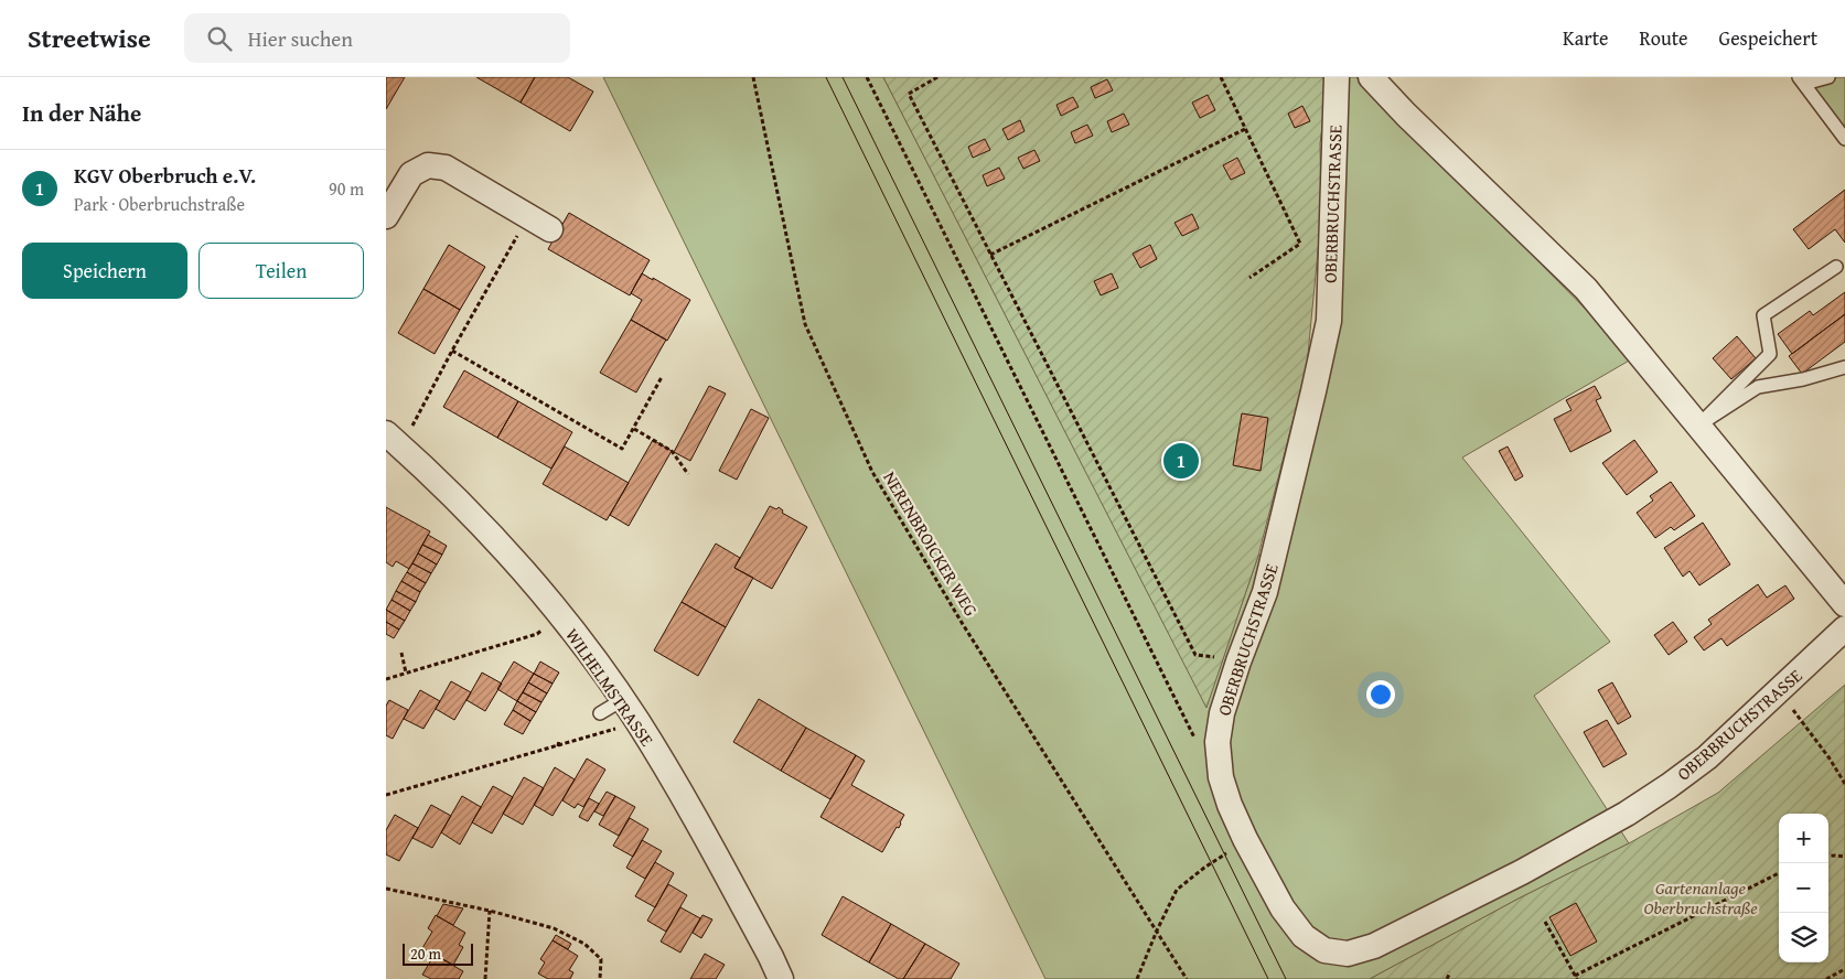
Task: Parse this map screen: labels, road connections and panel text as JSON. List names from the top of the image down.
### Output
{
  "streets": {
    "street": ["OBERBRUCHSTRASSE", "WILHELMSTRASSE"],
    "path": ["NERENBROICKER WEG"]
  },
  "parks": ["Gartenanlage Oberbruchstraße"],
  "scale_bar": "20 m",
  "page": {
    "header": "Streetwise",
    "search": "Hier suchen",
    "nav": ["Karte", "Route", "Gespeichert"],
    "heading": "In der Nähe",
    "list": [
      {
        "mark": "1",
        "name": "KGV Oberbruch e.V.",
        "note": "Park · Oberbruchstraße",
        "value": "90 m"
      }
    ],
    "buttons": ["Speichern", "Teilen"],
    "pins": "1",
    "map_buttons": ["+", "−"],
    "scale": "20 m"
  }
}
